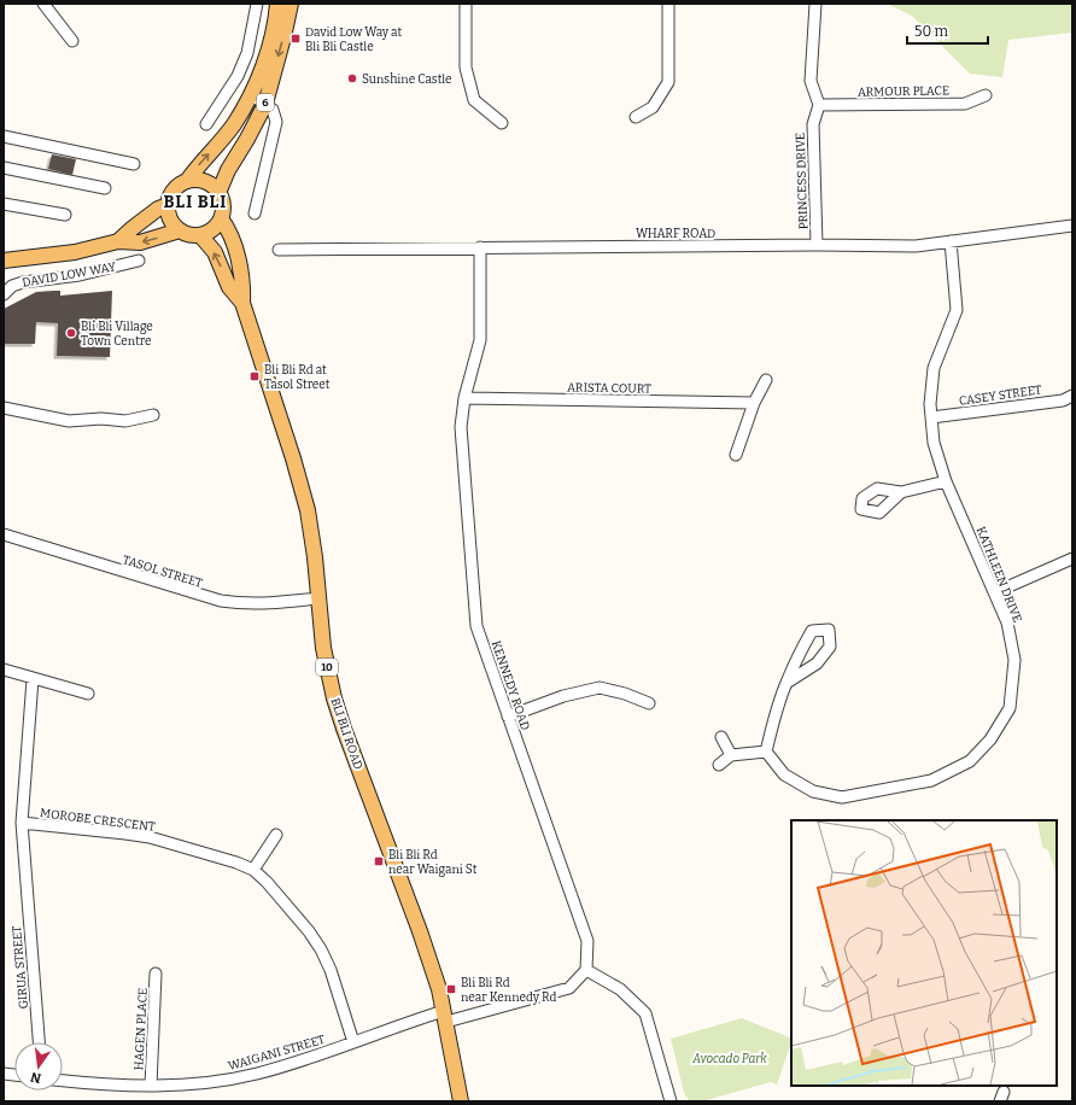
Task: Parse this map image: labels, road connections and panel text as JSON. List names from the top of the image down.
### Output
{
  "streets": {
    "main road": [
      "6",
      "DAVID LOW WAY",
      "10",
      "BLI BLI ROAD"
    ],
    "street": [
      "ARMOUR PLACE",
      "PRINCESS DRIVE",
      "WHARF ROAD",
      "ARISTA COURT",
      "CASEY STREET",
      "TASOL STREET",
      "KATHLEEN DRIVE",
      "KENNEDY ROAD",
      "MOROBE CRESCENT",
      "GIRUA STREET",
      "HAGEN PLACE",
      "WAIGANI STREET"
    ]
  },
  "crossings": [
    ["ARMOUR PLACE", "PRINCESS DRIVE"],
    ["6", "DAVID LOW WAY"],
    ["6", "BLI BLI ROAD"],
    ["PRINCESS DRIVE", "WHARF ROAD"],
    ["WHARF ROAD", "KATHLEEN DRIVE"],
    ["WHARF ROAD", "KENNEDY ROAD"],
    ["DAVID LOW WAY", "BLI BLI ROAD"],
    ["ARISTA COURT", "KENNEDY ROAD"],
    ["CASEY STREET", "KATHLEEN DRIVE"],
    ["TASOL STREET", "BLI BLI ROAD"],
    ["BLI BLI ROAD", "WAIGANI STREET"],
    ["MOROBE CRESCENT", "GIRUA STREET"],
    ["MOROBE CRESCENT", "WAIGANI STREET"],
    ["HAGEN PLACE", "WAIGANI STREET"]
  ],
  "districts": ["BLI BLI"],
  "parks": ["Avocado Park"],
  "places": {
    "transit": [
      "David Low Way at Bli Bli Castle",
      "Bli Bli Rd at Tasol Street",
      "Bli Bli Rd near Waigani St",
      "Bli Bli Rd near Kennedy Rd"
    ],
    "other": ["Sunshine Castle", "Bli Bli Village Town Centre"]
  },
  "scale_bar": "50 m",
  "north": "bottom"
}
